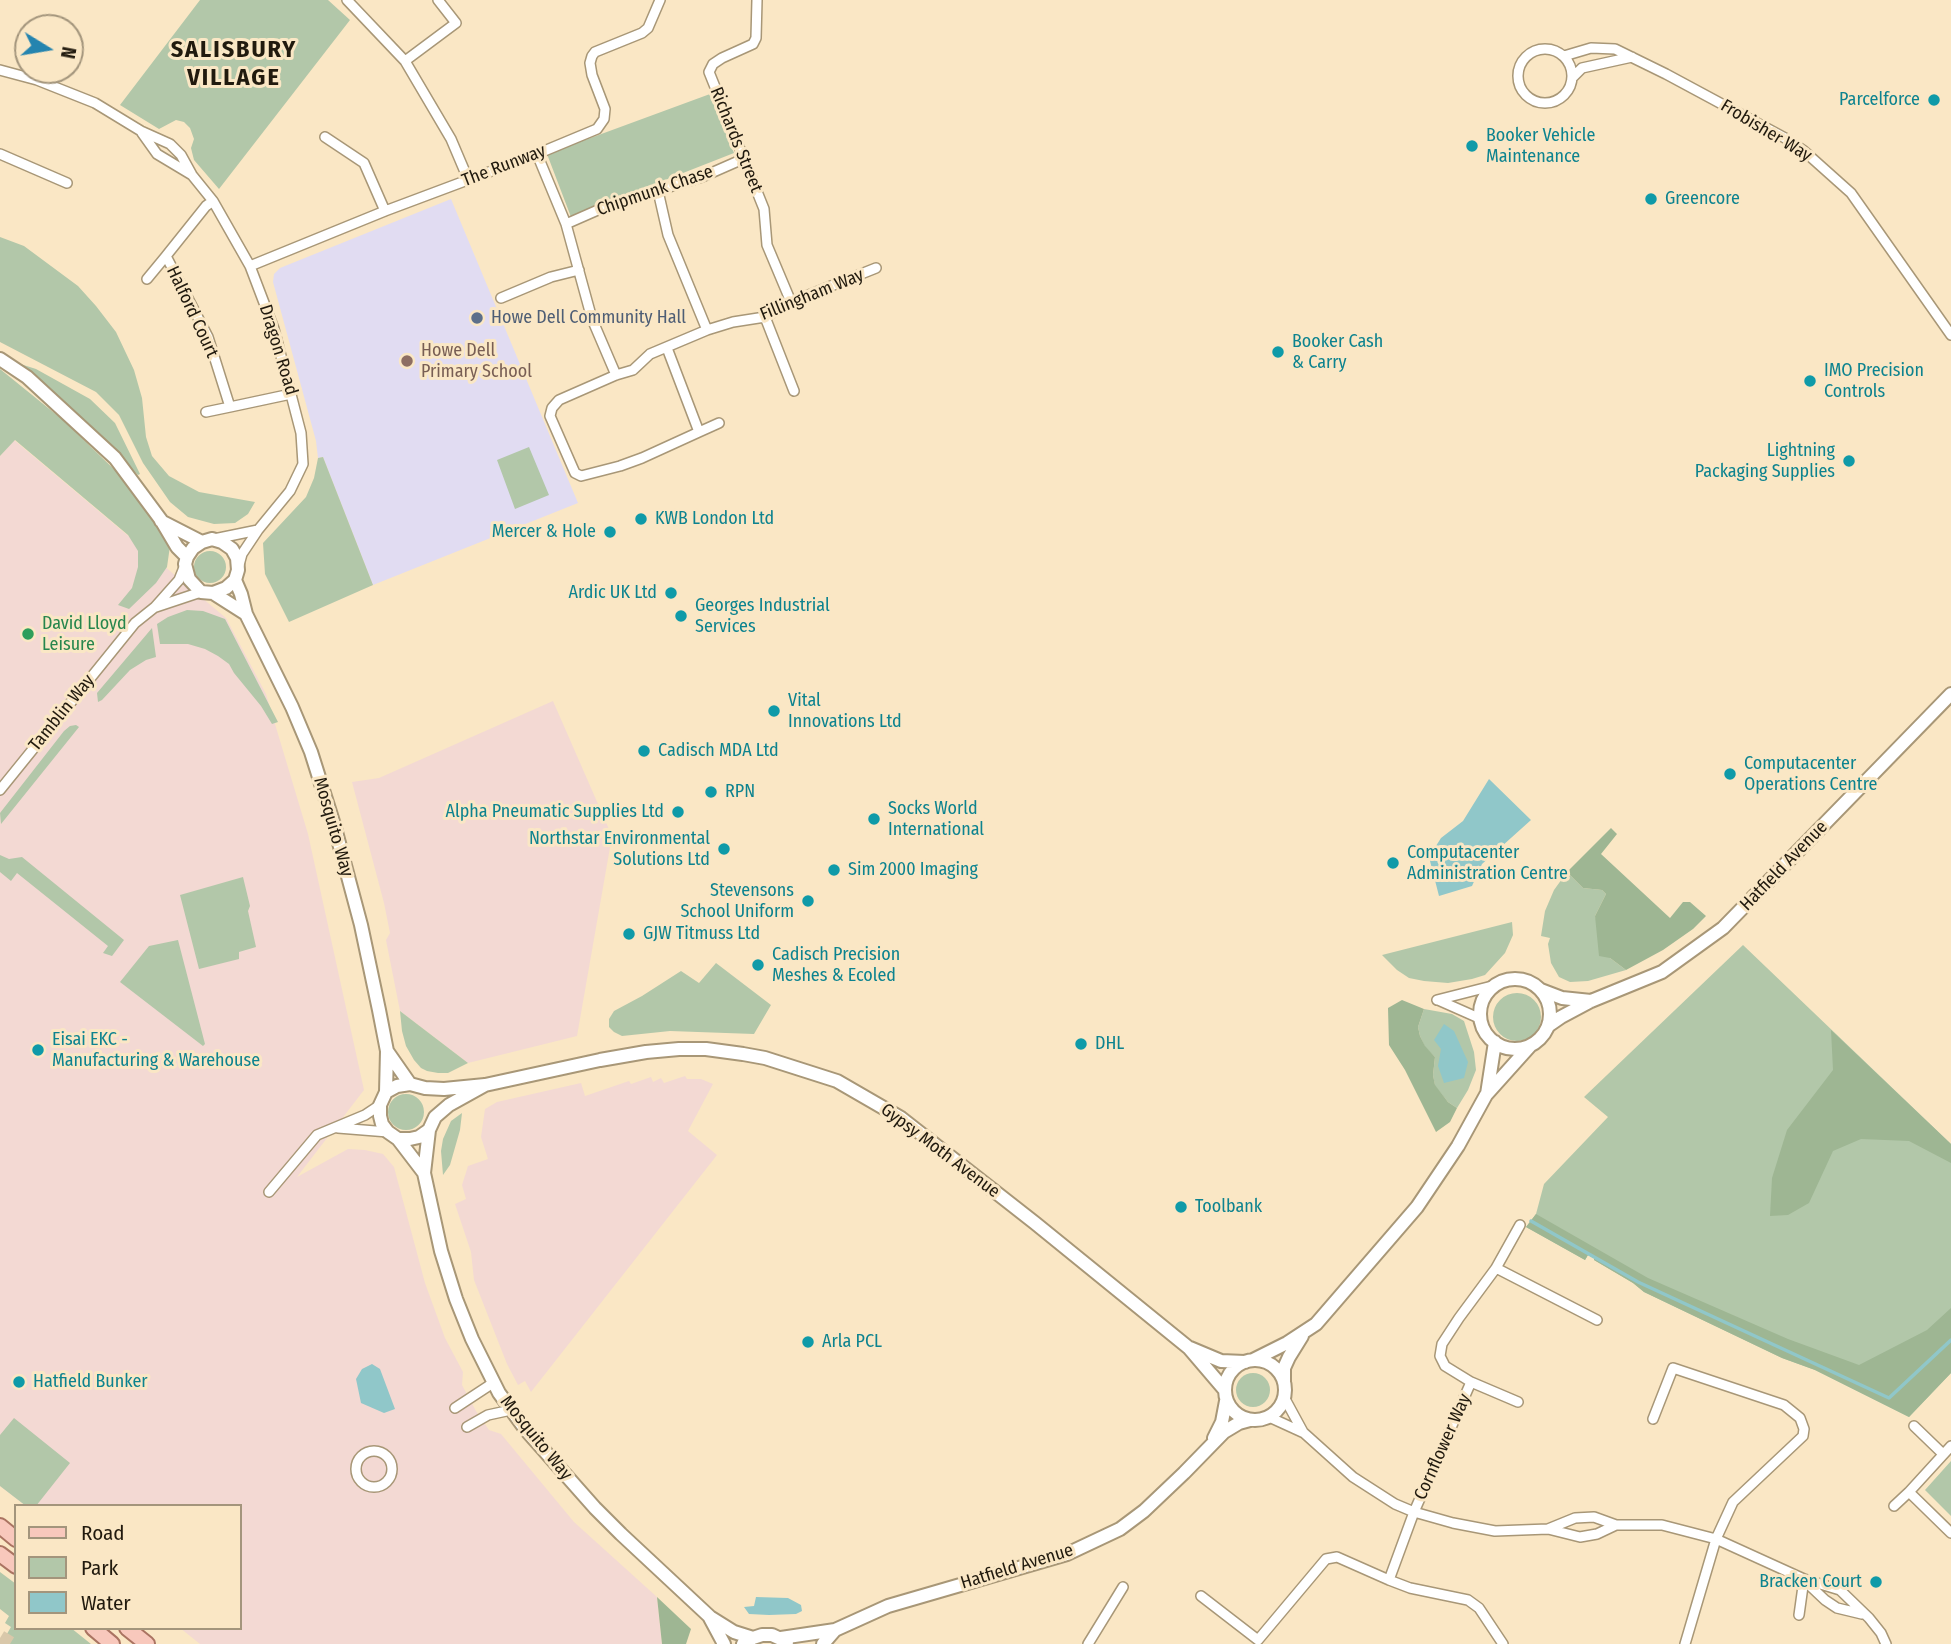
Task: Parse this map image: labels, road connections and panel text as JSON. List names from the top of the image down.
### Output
{
  "streets": {
    "street": [
      "Frobisher Way",
      "Richards Street",
      "The Runway",
      "Chipmunk Chase",
      "Fillingham Way",
      "Halford Court",
      "Dragon Road",
      "Tamblin Way",
      "Mosquito Way",
      "Hatfield Avenue",
      "Gypsy Moth Avenue",
      "Cornflower Way"
    ]
  },
  "crossings": [
    ["Richards Street", "Chipmunk Chase"],
    ["Richards Street", "Fillingham Way"],
    ["The Runway", "Dragon Road"],
    ["Halford Court", "Dragon Road"],
    ["Dragon Road", "Tamblin Way"],
    ["Dragon Road", "Mosquito Way"],
    ["Tamblin Way", "Mosquito Way"],
    ["Mosquito Way", "Hatfield Avenue"],
    ["Mosquito Way", "Gypsy Moth Avenue"],
    ["Hatfield Avenue", "Gypsy Moth Avenue"]
  ],
  "districts": ["SALISBURY VILLAGE"],
  "places": [
    "Parcelforce",
    "Booker Vehicle Maintenance",
    "Greencore",
    "Howe Dell Community Hall",
    "Booker Cash & Carry",
    "Howe Dell Primary School",
    "IMO Precision Controls",
    "Lightning Packaging Supplies",
    "KWB London Ltd",
    "Mercer & Hole",
    "Ardic UK Ltd",
    "Georges Industrial Services",
    "David Lloyd Leisure",
    "Vital Innovations Ltd",
    "Cadisch MDA Ltd",
    "Computacenter Operations Centre",
    "RPN",
    "Alpha Pneumatic Supplies Ltd",
    "Socks World International",
    "Northstar Environmental Solutions Ltd",
    "Computacenter Administration Centre",
    "Sim 2000 Imaging",
    "Stevensons School Uniform",
    "GJW Titmuss Ltd",
    "Cadisch Precision Meshes & Ecoled",
    "DHL",
    "Eisai EKC - Manufacturing & Warehouse",
    "Toolbank",
    "Arla PCL",
    "Hatfield Bunker",
    "Bracken Court"
  ],
  "legend": ["Road", "Park", "Water"],
  "north": "right"
}
